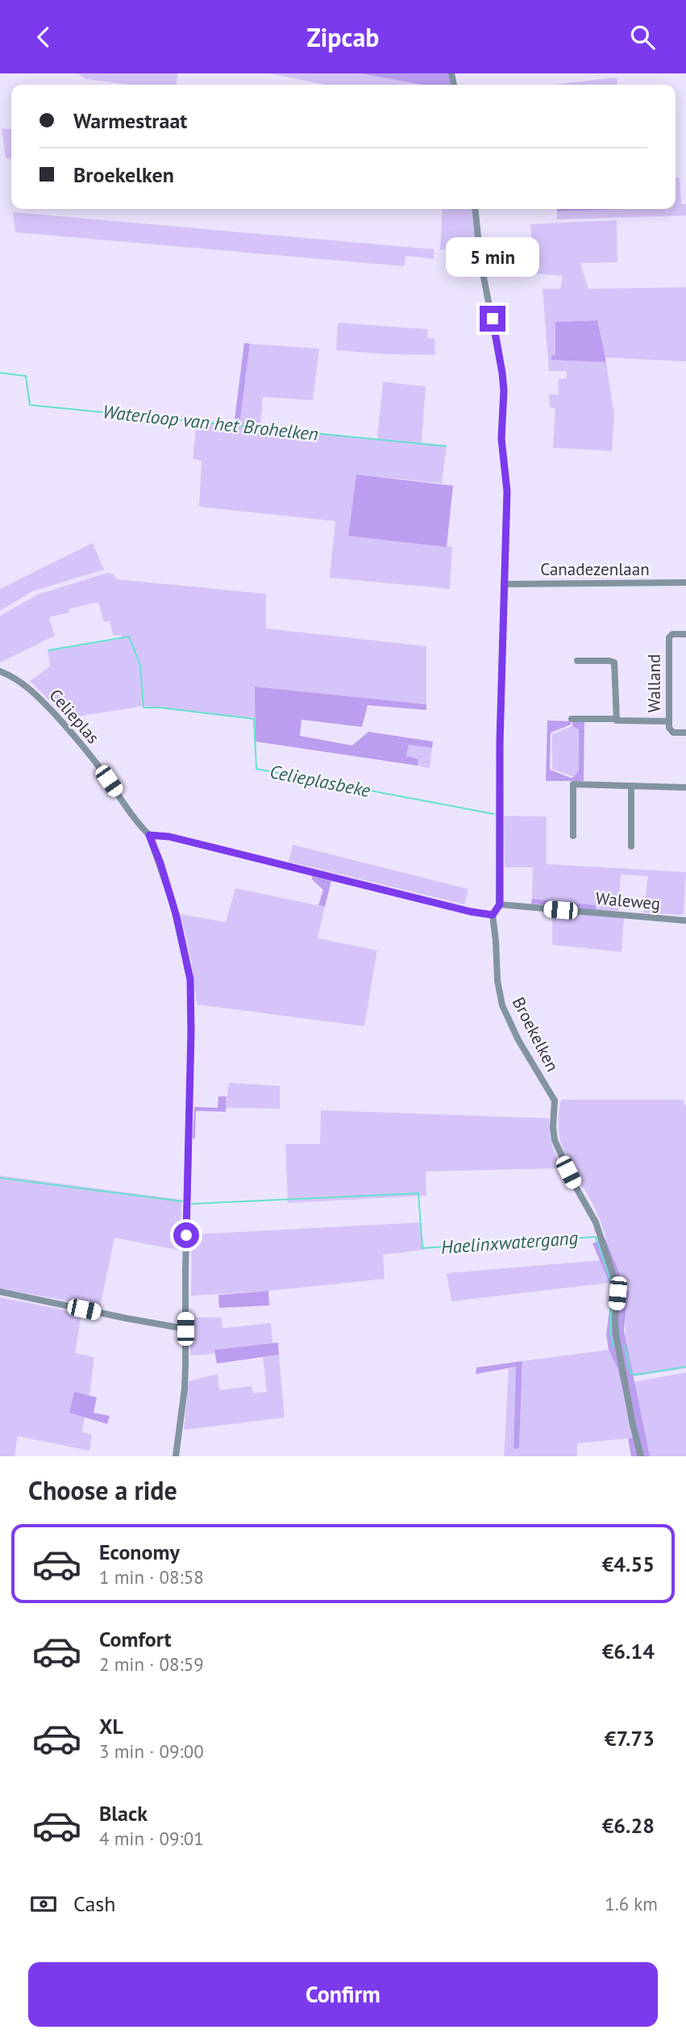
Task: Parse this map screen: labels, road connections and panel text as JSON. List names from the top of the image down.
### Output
{
  "streets": {
    "street": [
      "Canadezenlaan",
      "Walland",
      "Celieplas",
      "Waleweg",
      "Broekelken"
    ]
  },
  "water": ["Waterloop van het Brohelken", "Celieplasbeke", "Haelinxwatergang"],
  "page": {
    "header": "Zipcab",
    "banner": ["Warmestraat", "Broekelken"],
    "bubble": "5 min",
    "heading": "Choose a ride",
    "list": [
      {
        "name": "Economy",
        "note": "1 min · 08:58",
        "value": "€4.55"
      },
      {
        "name": "Comfort",
        "note": "2 min · 08:59",
        "value": "€6.14"
      },
      {
        "name": "XL",
        "note": "3 min · 09:00",
        "value": "€7.73"
      },
      {
        "name": "Black",
        "note": "4 min · 09:01",
        "value": "€6.28"
      }
    ],
    "pay": ["Cash", "1.6 km"],
    "buttons": "Confirm"
  }
}
